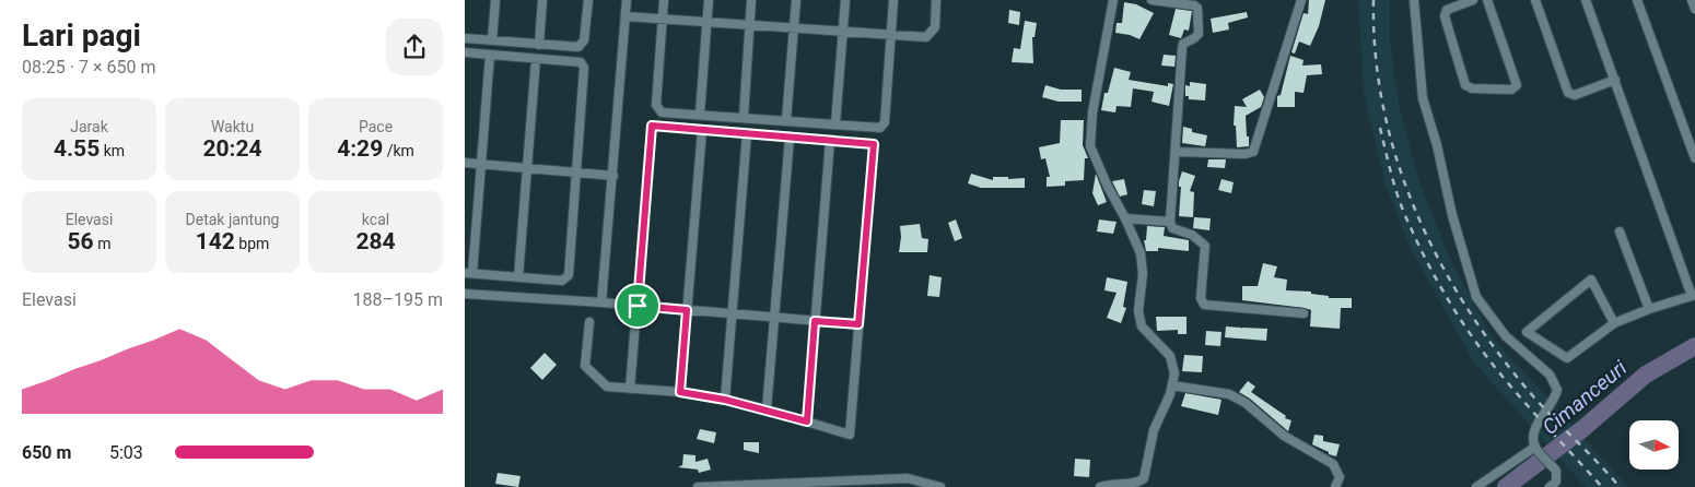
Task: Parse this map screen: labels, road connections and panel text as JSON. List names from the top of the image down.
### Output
{
  "water": ["Cimanceuri"],
  "north": "right",
  "page": {
    "heading": ["Lari pagi", "08:25 · 7 × 650 m"],
    "stats": [
      ["Jarak", "4.55 km"],
      ["Waktu", "20:24"],
      ["Pace", "4:29 /km"],
      ["Elevasi", "56 m"],
      ["Detak jantung", "142 bpm"],
      ["kcal", "284"]
    ],
    "chart": ["Elevasi", "188–195 m"],
    "list": [
      {
        "name": "650 m",
        "note": "5:03"
      }
    ]
  }
}
